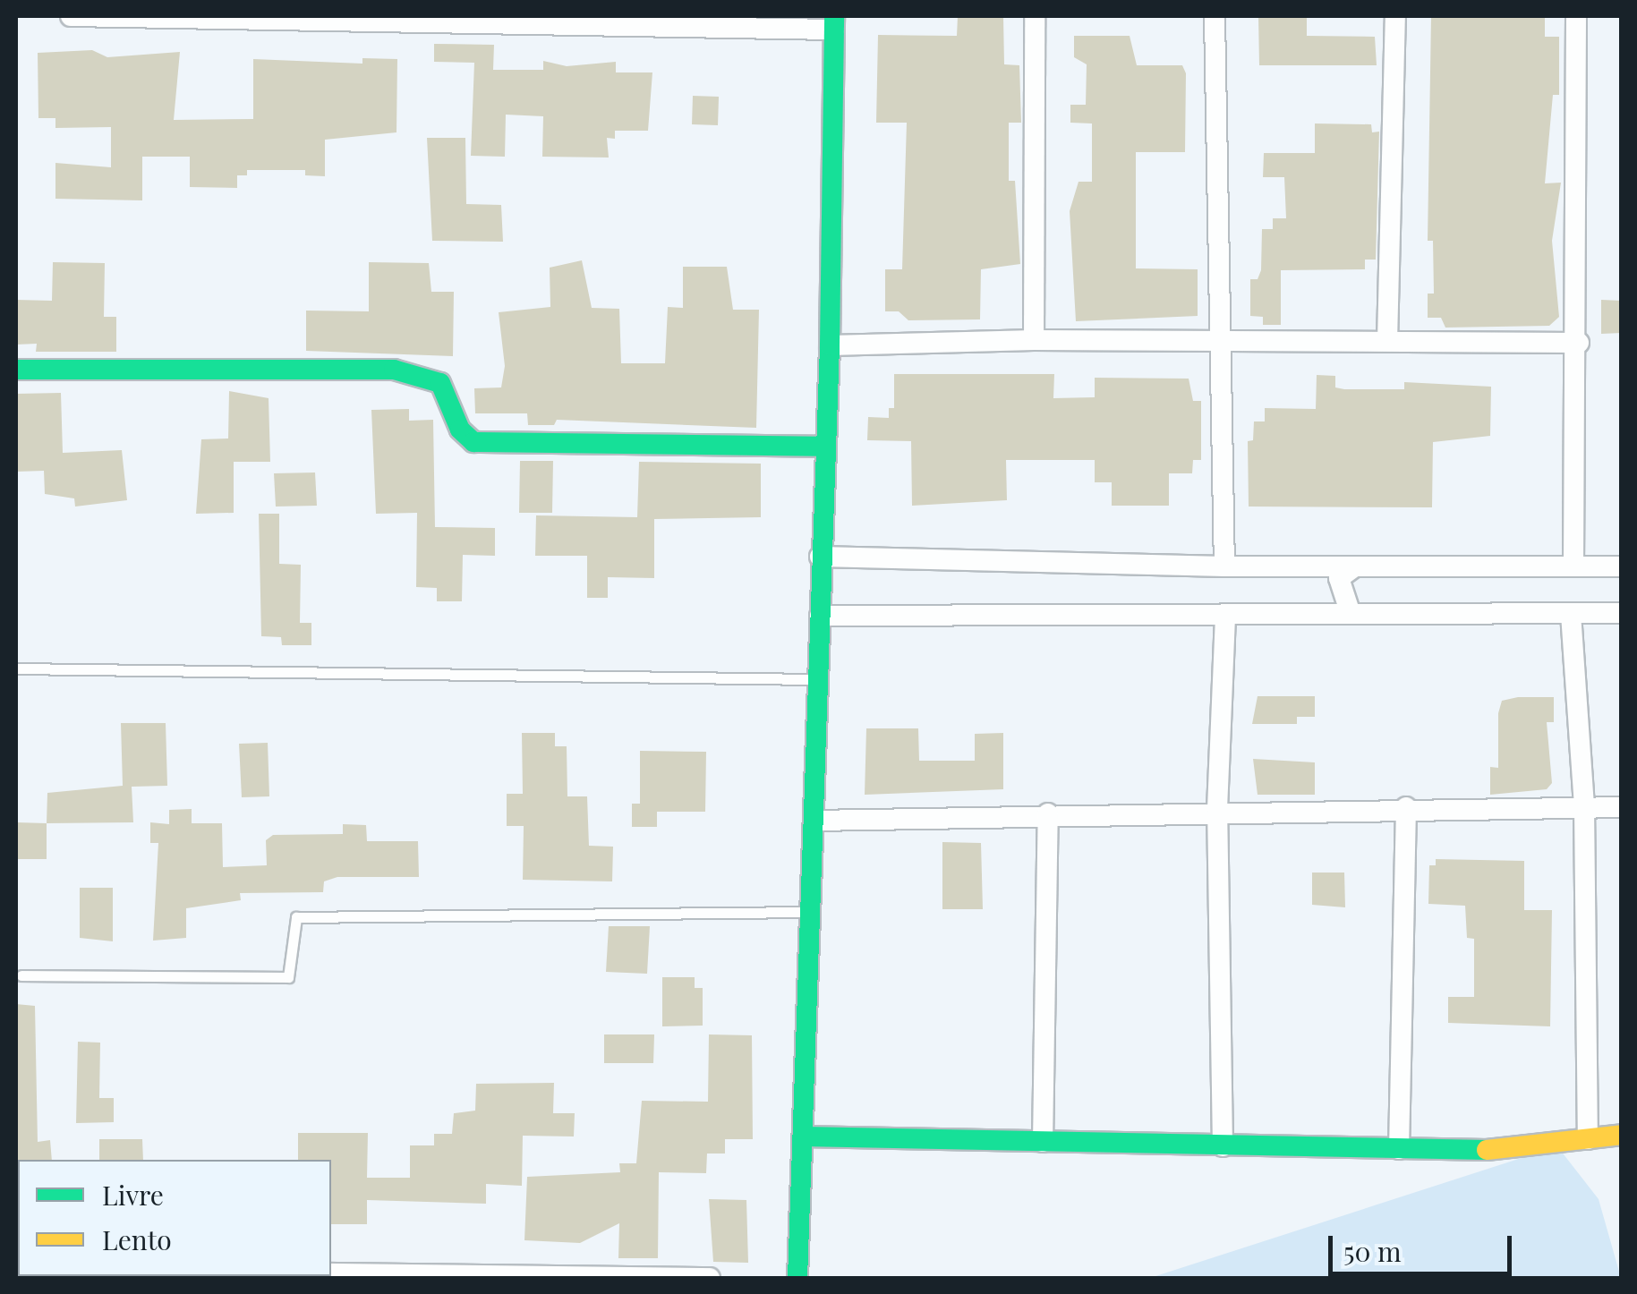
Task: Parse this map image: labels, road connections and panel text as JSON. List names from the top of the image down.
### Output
{
  "legend": ["Livre", "Lento"],
  "scale_bar": "50 m"
}
